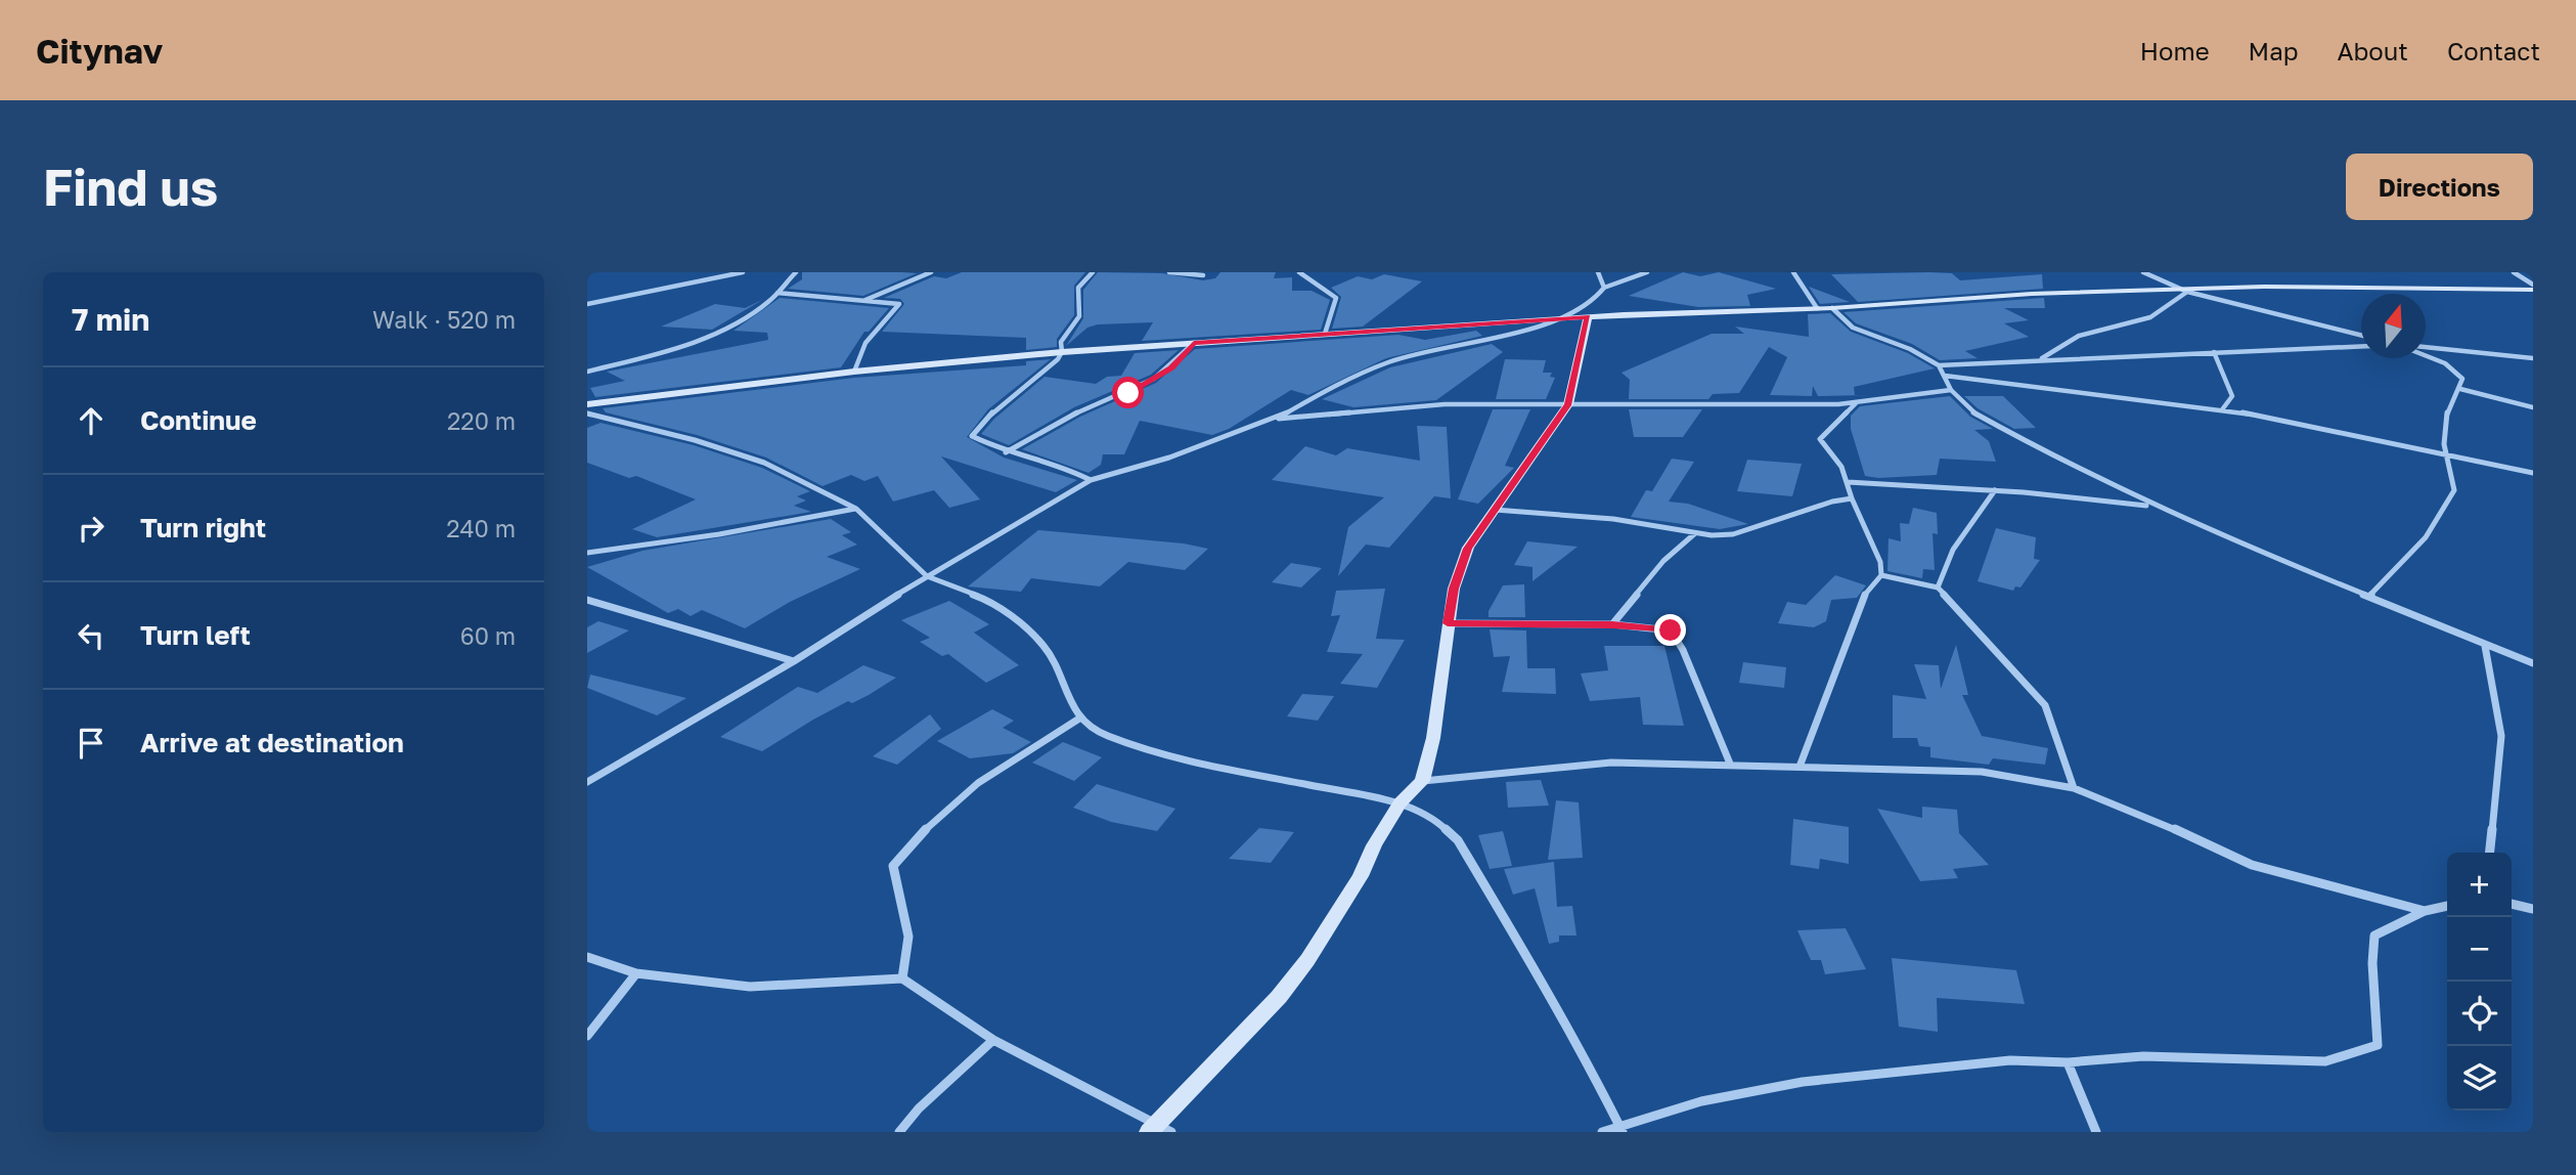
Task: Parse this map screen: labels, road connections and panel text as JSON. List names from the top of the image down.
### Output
{
  "north": "top",
  "page": {
    "header": "Citynav",
    "nav": [
      "Home",
      "Map",
      "About",
      "Contact"
    ],
    "buttons": "Directions",
    "title": "Find us",
    "heading": ["7 min", "Walk · 520 m"],
    "list": [
      ["Continue", "220 m"],
      ["Turn right", "240 m"],
      ["Turn left", "60 m"],
      "Arrive at destination"
    ],
    "map_buttons": ["+", "−"]
  }
}
